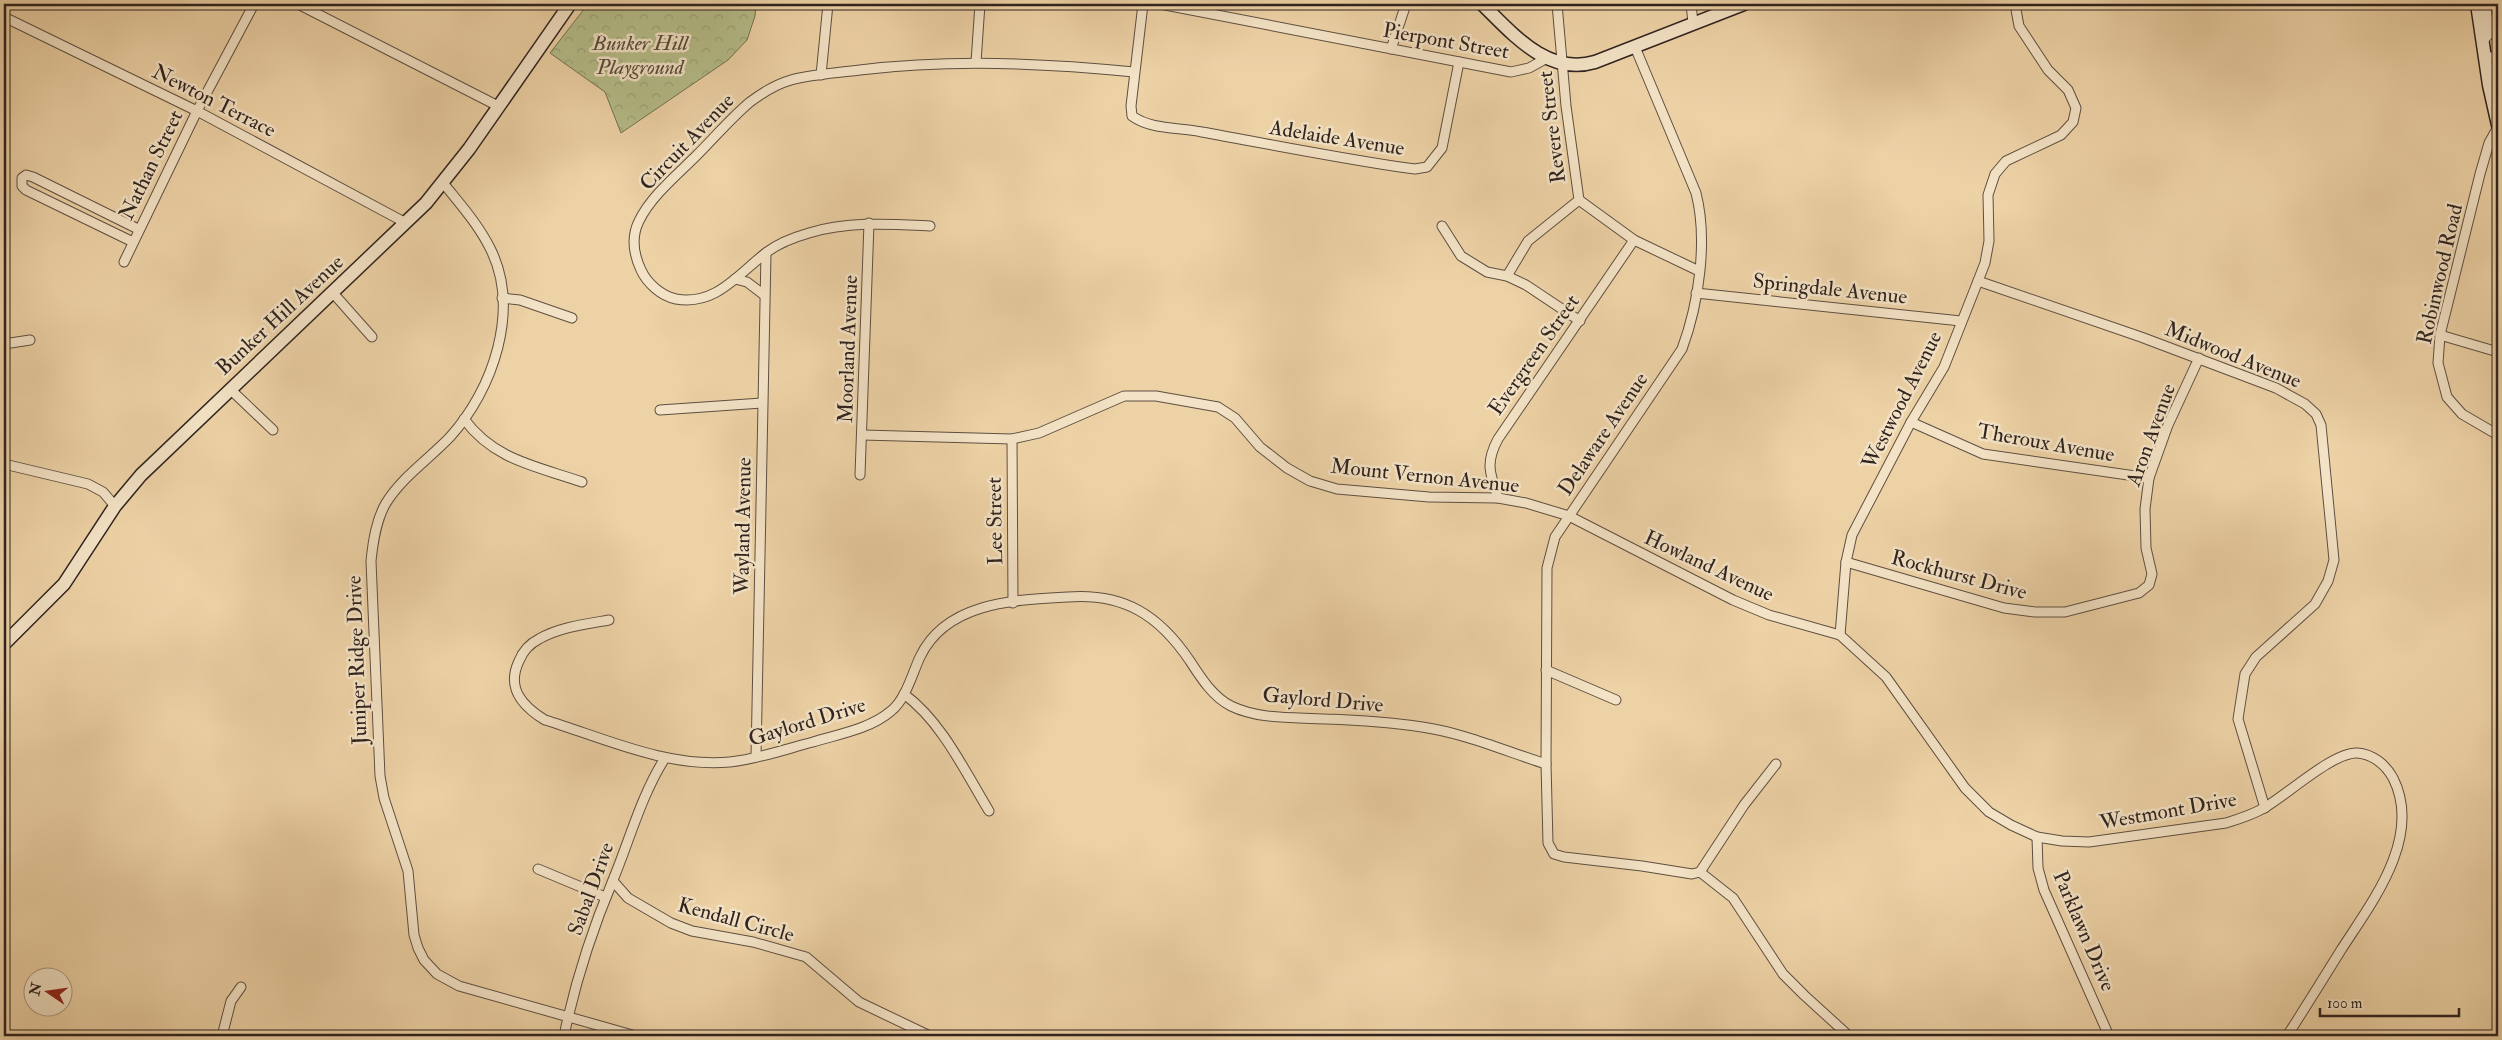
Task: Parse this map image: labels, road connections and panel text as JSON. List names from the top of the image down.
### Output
{
  "streets": {
    "main road": ["Bunker Hill Avenue"],
    "street": [
      "Pierpont Street",
      "Newton Terrace",
      "Revere Street",
      "Adelaide Avenue",
      "Circuit Avenue",
      "Nathan Street",
      "Robinwood Road",
      "Springdale Avenue",
      "Moorland Avenue",
      "Evergreen Street",
      "Midwood Avenue",
      "Westwood Avenue",
      "Delaware Avenue",
      "Aron Avenue",
      "Theroux Avenue",
      "Mount Vernon Avenue",
      "Lee Street",
      "Wayland Avenue",
      "Howland Avenue",
      "Rockhurst Drive",
      "Juniper Ridge Drive",
      "Gaylord Drive",
      "Westmont Drive",
      "Sabal Drive",
      "Kendall Circle",
      "Parklawn Drive"
    ]
  },
  "crossings": [
    ["Pierpont Street", "Adelaide Avenue"],
    ["Newton Terrace", "Nathan Street"],
    ["Newton Terrace", "Bunker Hill Avenue"],
    ["Adelaide Avenue", "Circuit Avenue"],
    ["Circuit Avenue", "Moorland Avenue"],
    ["Circuit Avenue", "Wayland Avenue"],
    ["Springdale Avenue", "Westwood Avenue"],
    ["Springdale Avenue", "Delaware Avenue"],
    ["Bunker Hill Avenue", "Juniper Ridge Drive"],
    ["Moorland Avenue", "Mount Vernon Avenue"],
    ["Evergreen Street", "Mount Vernon Avenue"],
    ["Midwood Avenue", "Westwood Avenue"],
    ["Midwood Avenue", "Aron Avenue"],
    ["Midwood Avenue", "Westmont Drive"],
    ["Westwood Avenue", "Theroux Avenue"],
    ["Westwood Avenue", "Howland Avenue"],
    ["Westwood Avenue", "Rockhurst Drive"],
    ["Westwood Avenue", "Westmont Drive"],
    ["Delaware Avenue", "Mount Vernon Avenue"],
    ["Delaware Avenue", "Howland Avenue"],
    ["Delaware Avenue", "Gaylord Drive"],
    ["Aron Avenue", "Theroux Avenue"],
    ["Aron Avenue", "Rockhurst Drive"],
    ["Mount Vernon Avenue", "Lee Street"],
    ["Mount Vernon Avenue", "Howland Avenue"],
    ["Lee Street", "Gaylord Drive"],
    ["Wayland Avenue", "Gaylord Drive"],
    ["Howland Avenue", "Westmont Drive"],
    ["Juniper Ridge Drive", "Sabal Drive"],
    ["Gaylord Drive", "Sabal Drive"],
    ["Westmont Drive", "Parklawn Drive"],
    ["Sabal Drive", "Kendall Circle"]
  ],
  "parks": ["Bunker Hill Playground"],
  "scale_bar": "100 m",
  "north": "left"
}
